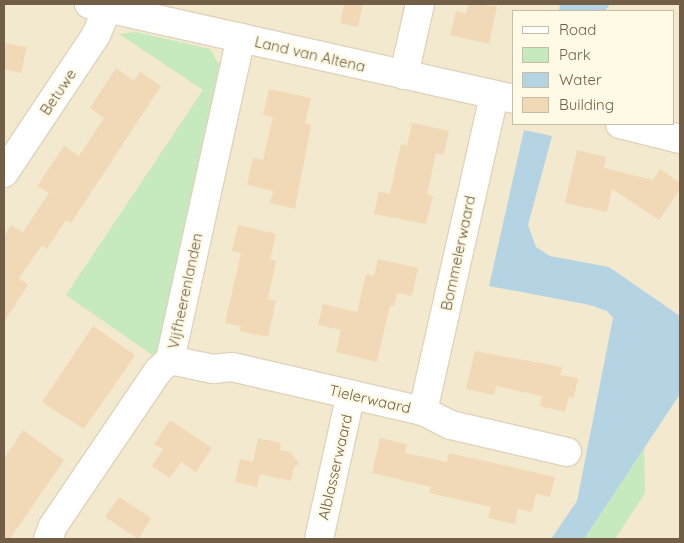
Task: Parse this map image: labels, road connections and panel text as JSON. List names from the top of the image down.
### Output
{
  "streets": {
    "street": [
      "Land van Altena",
      "Betuwe",
      "Bommelerwaard",
      "Vijfheerenlanden",
      "Tielerwaard",
      "Alblasserwaard"
    ]
  },
  "crossings": [
    ["Land van Altena", "Betuwe"],
    ["Land van Altena", "Bommelerwaard"],
    ["Land van Altena", "Vijfheerenlanden"],
    ["Bommelerwaard", "Tielerwaard"],
    ["Vijfheerenlanden", "Tielerwaard"],
    ["Tielerwaard", "Alblasserwaard"]
  ],
  "legend": [
    "Road",
    "Park",
    "Water",
    "Building"
  ]
}
